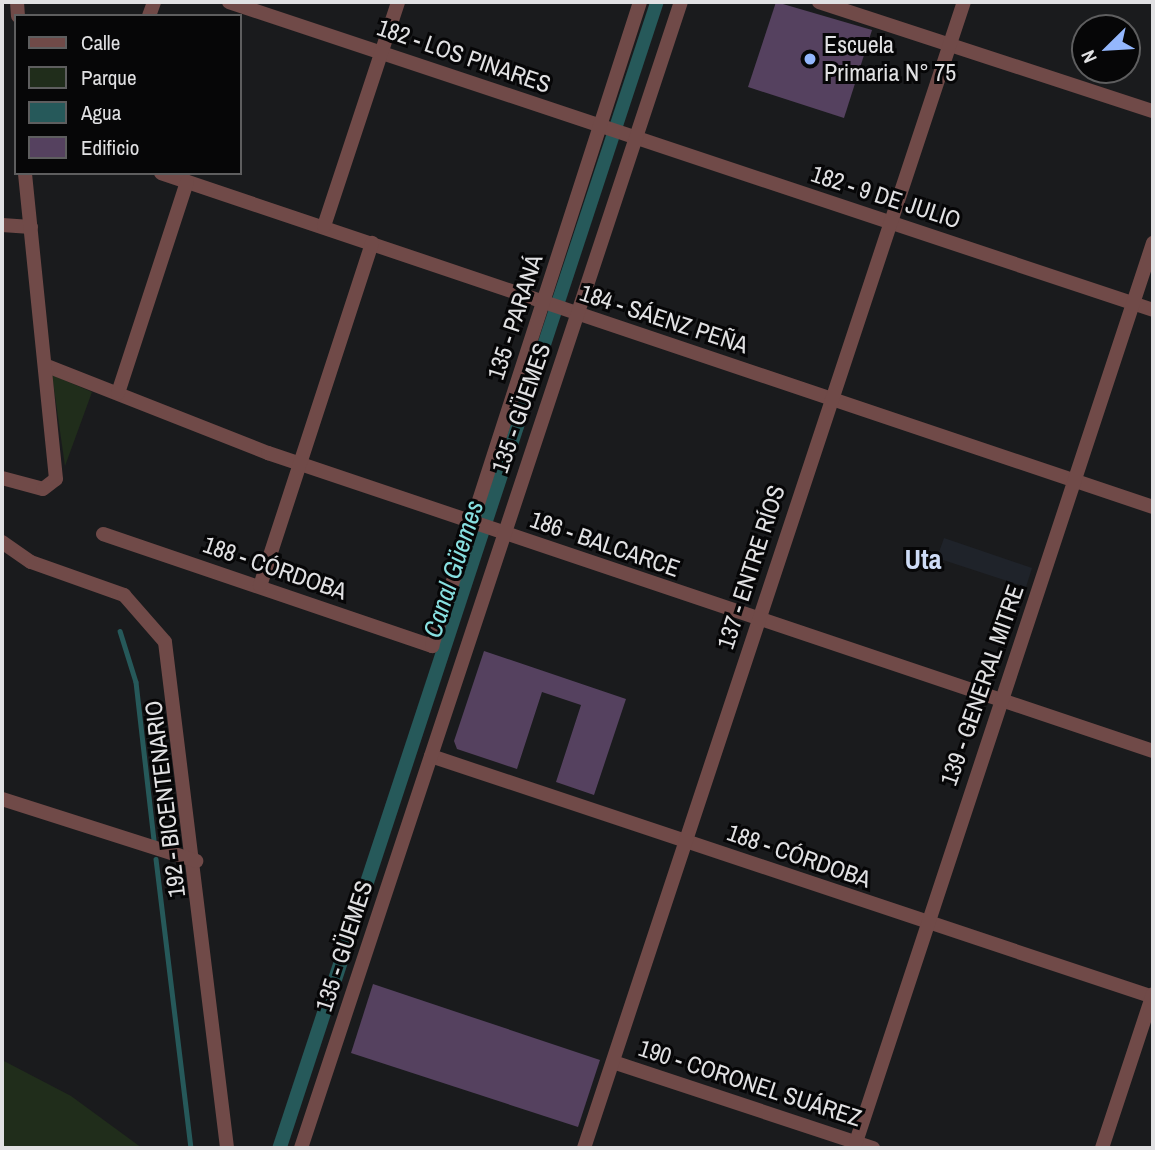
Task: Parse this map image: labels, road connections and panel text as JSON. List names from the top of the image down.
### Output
{
  "streets": {
    "street": [
      "182 - LOS PINARES",
      "182 - 9 DE JULIO",
      "135 - PARANÁ",
      "184 - SÁENZ PEÑA",
      "135 - GÜEMES",
      "186 - BALCARCE",
      "137 - ENTRE RÍOS",
      "188 - CÓRDOBA",
      "139 - GENERAL MITRE",
      "192 - BICENTENARIO",
      "190 - CORONEL SUÁREZ"
    ]
  },
  "crossings": [
    ["182 - LOS PINARES", "182 - 9 DE JULIO"],
    ["182 - LOS PINARES", "135 - PARANÁ"],
    ["182 - 9 DE JULIO", "135 - PARANÁ"],
    ["182 - 9 DE JULIO", "135 - GÜEMES"],
    ["182 - 9 DE JULIO", "137 - ENTRE RÍOS"],
    ["182 - 9 DE JULIO", "139 - GENERAL MITRE"],
    ["135 - PARANÁ", "184 - SÁENZ PEÑA"],
    ["135 - PARANÁ", "186 - BALCARCE"],
    ["135 - PARANÁ", "188 - CÓRDOBA"],
    ["184 - SÁENZ PEÑA", "135 - GÜEMES"],
    ["184 - SÁENZ PEÑA", "137 - ENTRE RÍOS"],
    ["184 - SÁENZ PEÑA", "139 - GENERAL MITRE"],
    ["135 - GÜEMES", "186 - BALCARCE"],
    ["135 - GÜEMES", "188 - CÓRDOBA"],
    ["186 - BALCARCE", "137 - ENTRE RÍOS"],
    ["186 - BALCARCE", "139 - GENERAL MITRE"],
    ["137 - ENTRE RÍOS", "188 - CÓRDOBA"],
    ["137 - ENTRE RÍOS", "190 - CORONEL SUÁREZ"],
    ["188 - CÓRDOBA", "139 - GENERAL MITRE"],
    ["139 - GENERAL MITRE", "190 - CORONEL SUÁREZ"]
  ],
  "districts": ["Uta"],
  "water": ["Canal Güemes"],
  "places": ["Escuela Primaria N° 75"],
  "legend": [
    "Calle",
    "Parque",
    "Agua",
    "Edificio"
  ],
  "north": "bottom left"
}
